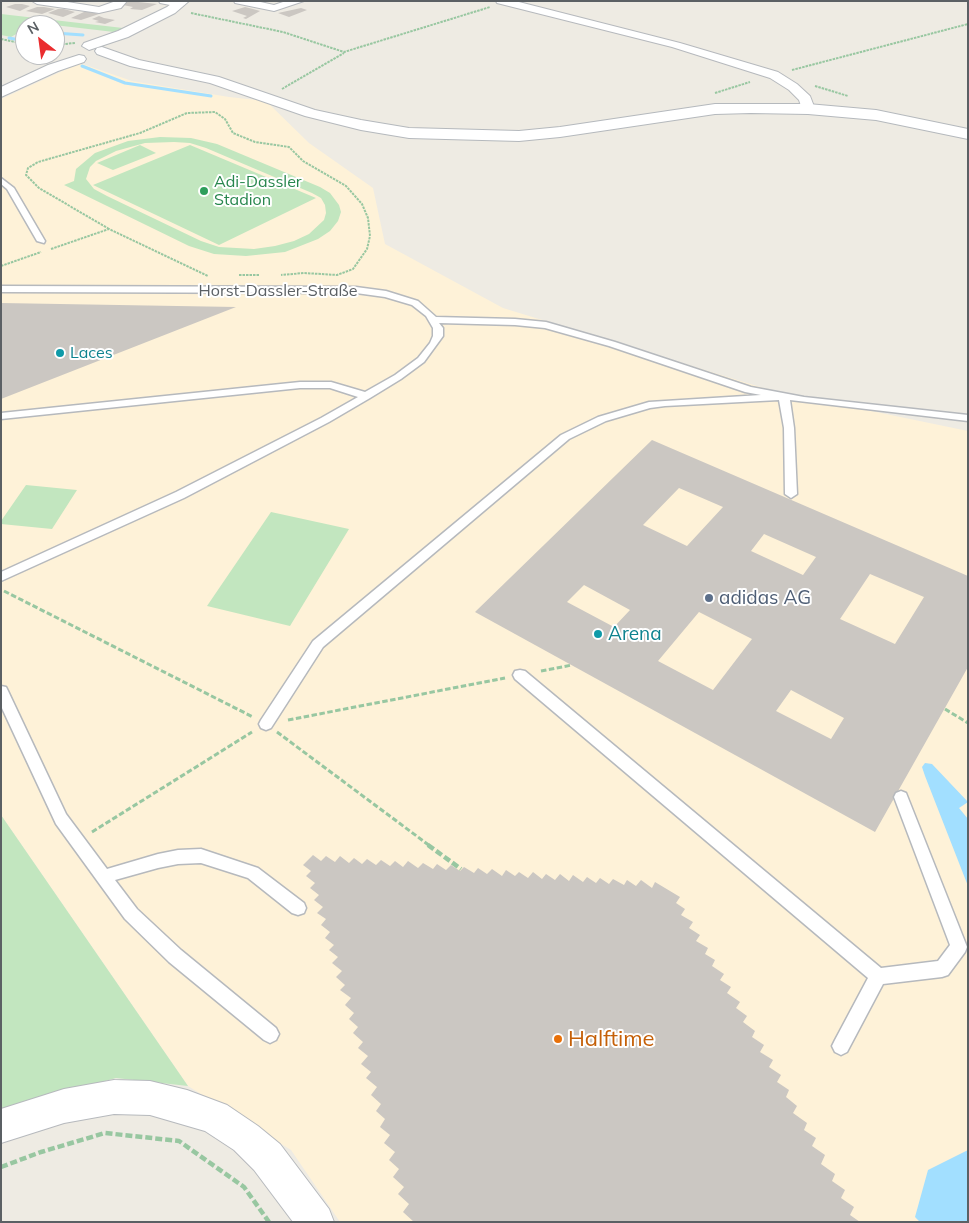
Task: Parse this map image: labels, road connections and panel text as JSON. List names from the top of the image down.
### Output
{
  "streets": {
    "lane": ["Horst-Dassler-Straße"]
  },
  "places": [
    "Adi-Dassler Stadion",
    "Laces",
    "adidas AG",
    "Arena",
    "Halftime"
  ],
  "north": "top left"
}
